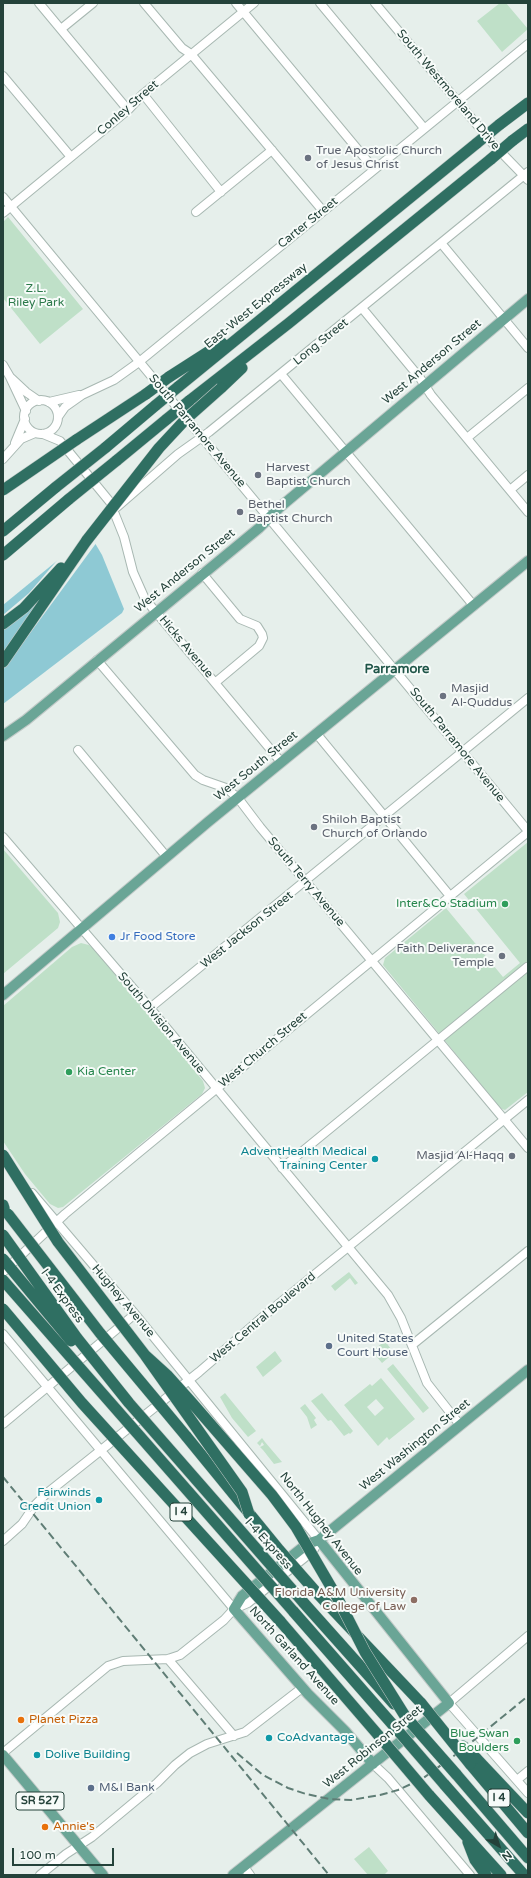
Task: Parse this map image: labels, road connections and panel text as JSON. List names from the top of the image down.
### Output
{
  "streets": {
    "highway": ["East-West Expressway", "I-4 Express", "I 4"],
    "main road": [
      "West Anderson Street",
      "West South Street",
      "West Washington Street",
      "North Hughey Avenue",
      "North Garland Avenue",
      "West Robinson Street",
      "SR 527"
    ],
    "street": [
      "South Westmoreland Drive",
      "Conley Street",
      "Carter Street",
      "Long Street",
      "South Parramore Avenue",
      "Hicks Avenue",
      "South Terry Avenue",
      "West Jackson Street",
      "South Division Avenue",
      "West Church Street",
      "Hughey Avenue",
      "West Central Boulevard"
    ]
  },
  "crossings": [
    ["South Westmoreland Drive", "Carter Street"],
    ["South Westmoreland Drive", "Long Street"],
    ["Conley Street", "South Parramore Avenue"],
    ["Carter Street", "South Parramore Avenue"],
    ["Carter Street", "Hicks Avenue"],
    ["Long Street", "South Parramore Avenue"],
    ["Long Street", "Hicks Avenue"],
    ["West Anderson Street", "South Parramore Avenue"],
    ["West Anderson Street", "Hicks Avenue"],
    ["West Anderson Street", "South Terry Avenue"],
    ["South Parramore Avenue", "West South Street"],
    ["South Parramore Avenue", "West Jackson Street"],
    ["South Parramore Avenue", "West Church Street"],
    ["Hicks Avenue", "West South Street"],
    ["West South Street", "South Terry Avenue"],
    ["West South Street", "South Division Avenue"],
    ["South Terry Avenue", "West Jackson Street"],
    ["South Terry Avenue", "West Church Street"],
    ["South Terry Avenue", "West Central Boulevard"],
    ["West Jackson Street", "South Division Avenue"],
    ["South Division Avenue", "West Church Street"],
    ["South Division Avenue", "West Central Boulevard"],
    ["South Division Avenue", "West Washington Street"],
    ["West Church Street", "Hughey Avenue"],
    ["Hughey Avenue", "West Central Boulevard"],
    ["Hughey Avenue", "North Hughey Avenue"],
    ["West Central Boulevard", "North Hughey Avenue"],
    ["West Central Boulevard", "North Garland Avenue"],
    ["West Washington Street", "North Hughey Avenue"],
    ["West Washington Street", "North Garland Avenue"],
    ["West Washington Street", "SR 527"],
    ["North Hughey Avenue", "West Robinson Street"],
    ["North Garland Avenue", "West Robinson Street"]
  ],
  "districts": ["Parramore"],
  "parks": ["Z.L. Riley Park"],
  "places": [
    "True Apostolic Church of Jesus Christ",
    "Harvest Baptist Church",
    "Bethel Baptist Church",
    "Masjid Al-Quddus",
    "Shiloh Baptist Church of Orlando",
    "Inter&Co Stadium",
    "Jr Food Store",
    "Faith Deliverance Temple",
    "Kia Center",
    "Masjid Al-Haqq",
    "AdventHealth Medical Training Center",
    "United States Court House",
    "Fairwinds Credit Union",
    "Florida A&M University College of Law",
    "Planet Pizza",
    "CoAdvantage",
    "Blue Swan Boulders",
    "Dolive Building",
    "M&I Bank",
    "Annie's"
  ],
  "scale_bar": "100 m",
  "north": "bottom right"
}
